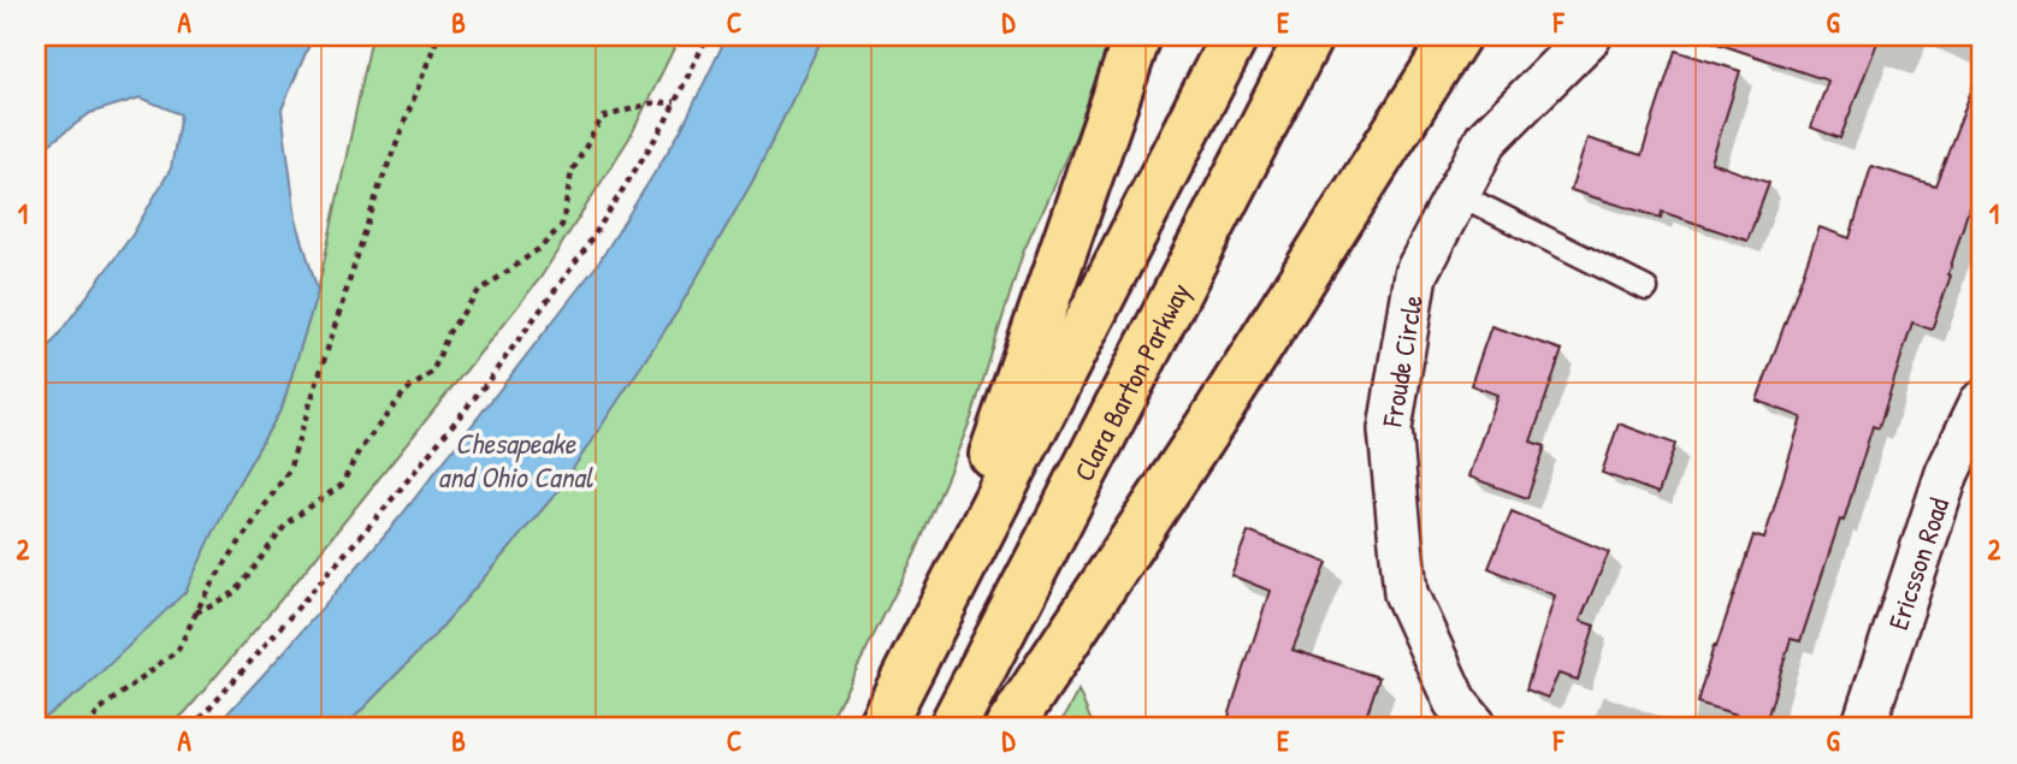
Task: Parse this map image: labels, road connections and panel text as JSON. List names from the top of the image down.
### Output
{
  "streets": {
    "main road": ["Clara Barton Parkway"],
    "street": ["Froude Circle", "Ericsson Road"]
  },
  "water": ["Chesapeake and Ohio Canal"],
  "grid": {
    "columns": [
      "A",
      "B",
      "C",
      "D",
      "E",
      "F",
      "G"
    ],
    "rows": ["1", "2"]
  }
}
